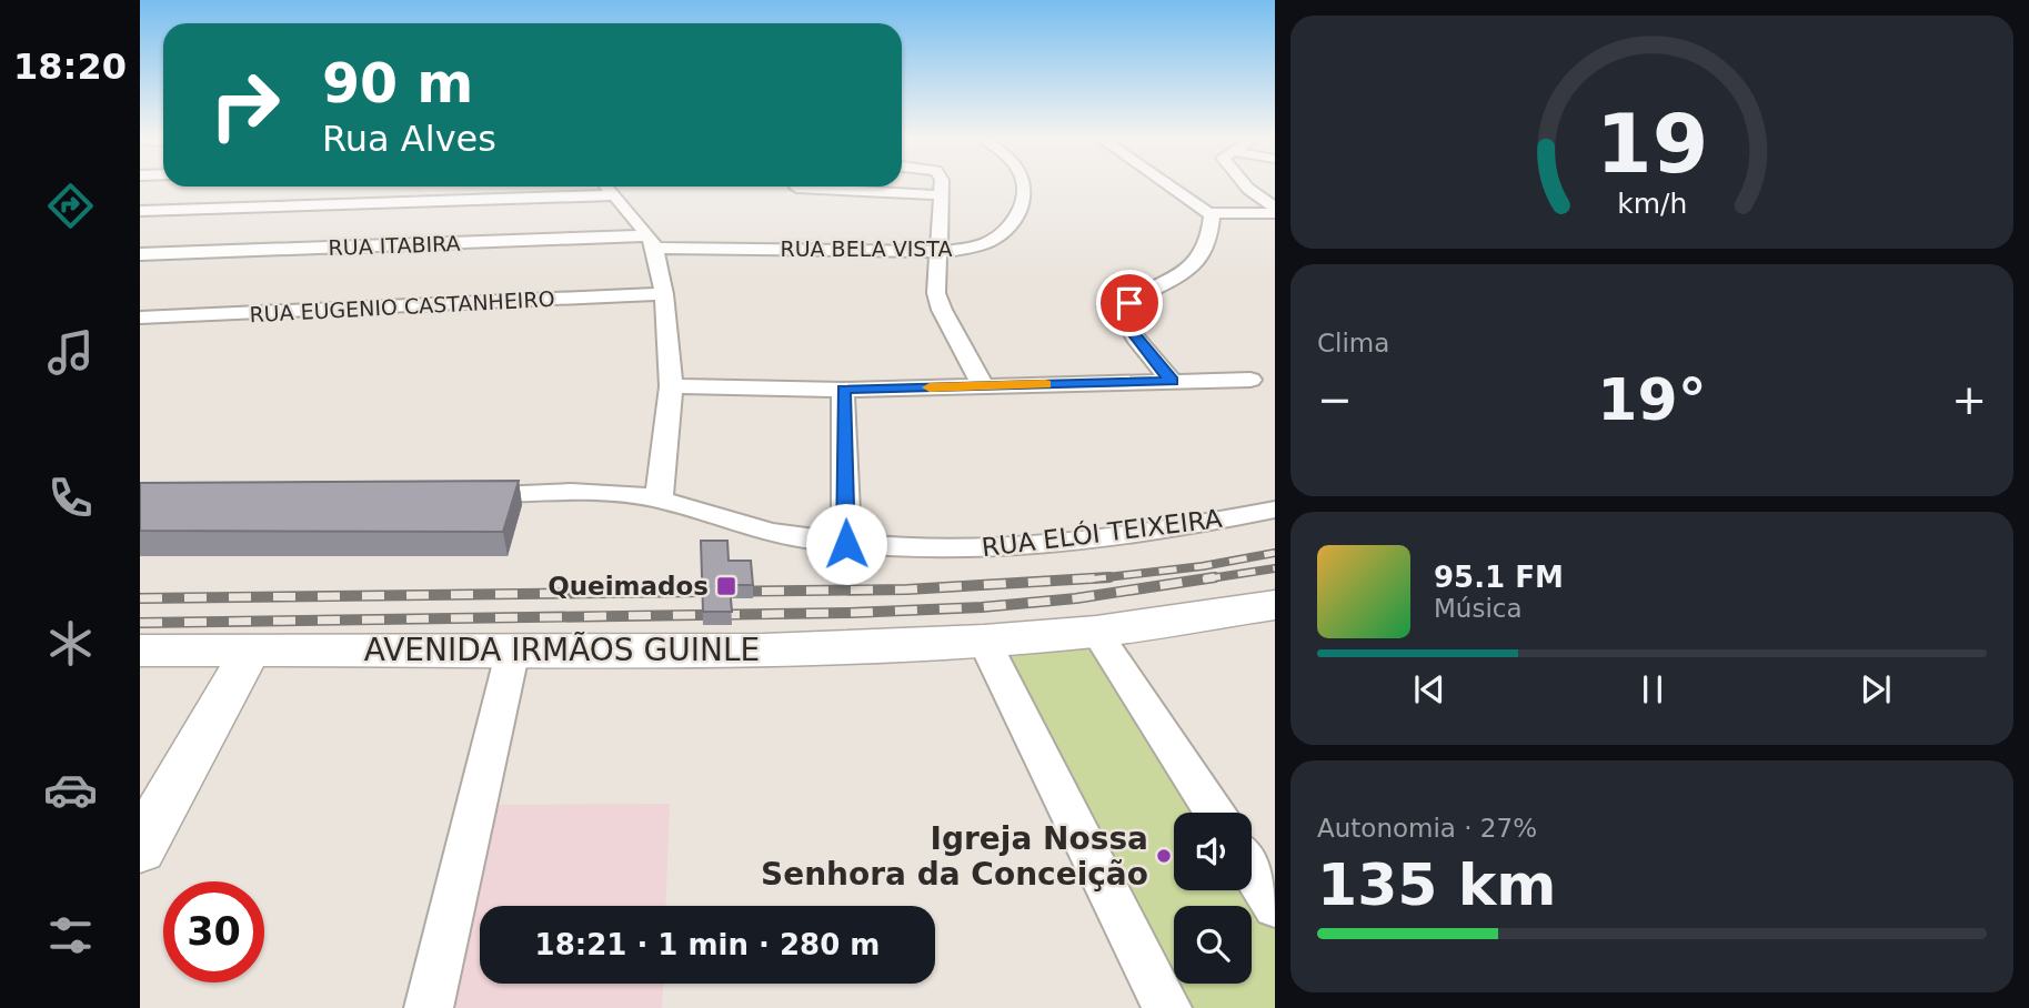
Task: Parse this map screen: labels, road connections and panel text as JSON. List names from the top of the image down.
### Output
{
  "streets": {
    "main road": ["AVENIDA IRMÃOS GUINLE"],
    "street": [
      "RUA ITABIRA",
      "RUA BELA VISTA",
      "RUA EUGENIO CASTANHEIRO",
      "RUA ELÓI TEIXEIRA"
    ]
  },
  "crossings": [
    ["RUA ITABIRA", "RUA BELA VISTA"]
  ],
  "places": {
    "transit": ["Queimados"],
    "other": ["Igreja Nossa Senhora da Conceição"]
  },
  "page": {
    "tabs": "18:20",
    "turn": ["90 m", "Rua Alves"],
    "tile": [
      "Clima",
      ["Autonomia · 27%", "135 km"]
    ],
    "heat": ["−", "19°", "+"],
    "song": ["95.1 FM", "Música"],
    "limit": "30",
    "trip": "18:21 · 1 min · 280 m",
    "gauge": ["19", "km/h"]
  }
}
